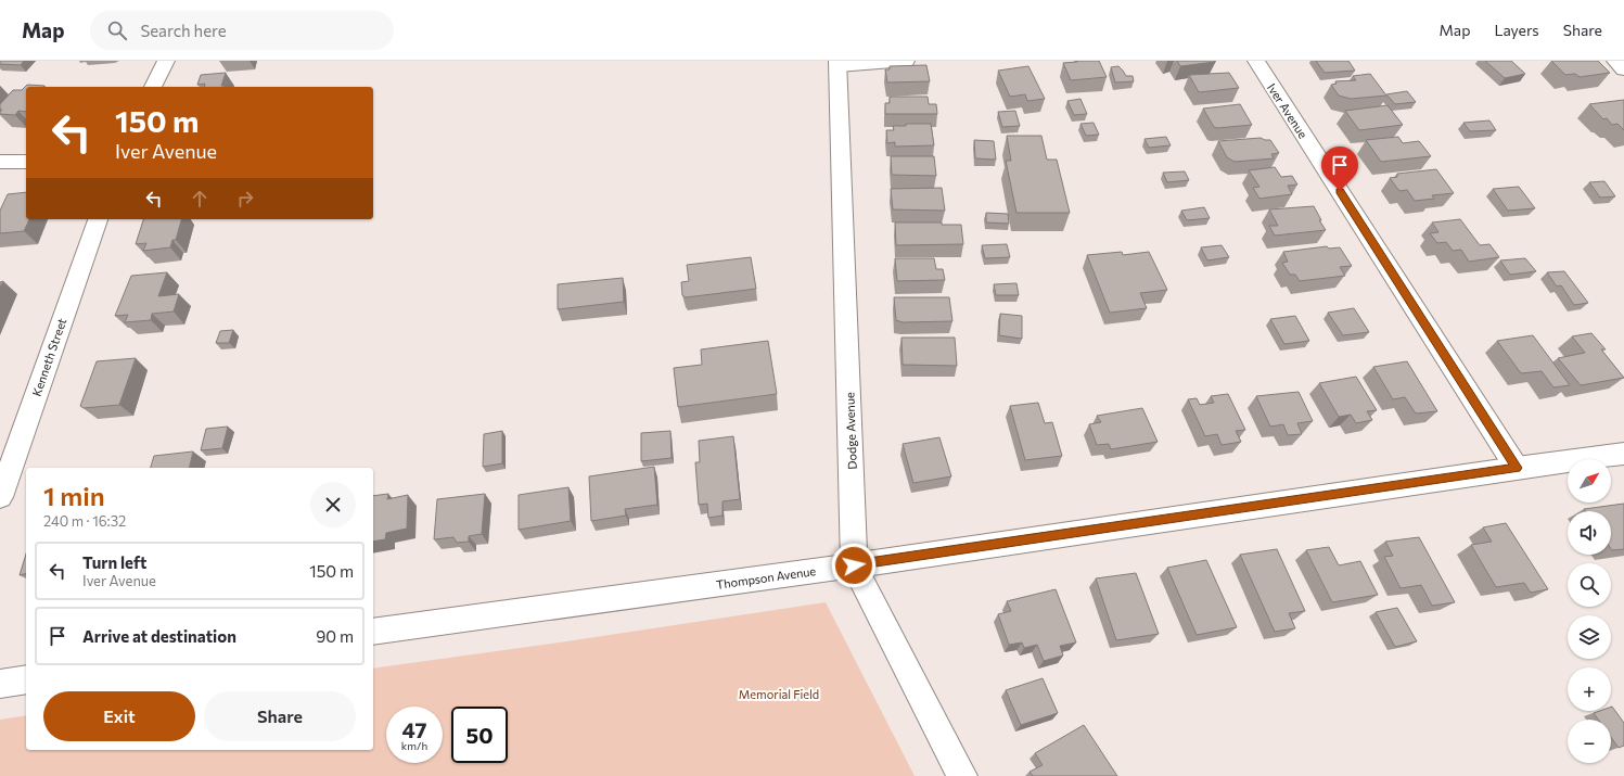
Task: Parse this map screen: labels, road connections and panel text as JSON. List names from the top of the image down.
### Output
{
  "streets": {
    "main road": [
      "Iver Avenue",
      "Kenneth Street",
      "Dodge Avenue",
      "Thompson Avenue"
    ]
  },
  "crossings": [
    ["Iver Avenue", "Thompson Avenue"],
    ["Dodge Avenue", "Thompson Avenue"]
  ],
  "parks": ["Memorial Field"],
  "north": "top right",
  "page": {
    "header": "Map",
    "search": "Search here",
    "nav": ["Map", "Layers", "Share"],
    "turn": ["150 m", "Iver Avenue"],
    "map_buttons": ["+", "−"],
    "heading": ["1 min", "240 m · 16:32"],
    "list": [
      {
        "name": "Turn left",
        "note": "Iver Avenue",
        "value": "150 m"
      },
      {
        "name": "Arrive at destination",
        "value": "90 m"
      }
    ],
    "buttons": ["Exit", "Share"],
    "speed": "47 km/h",
    "limit": "50"
  }
}
